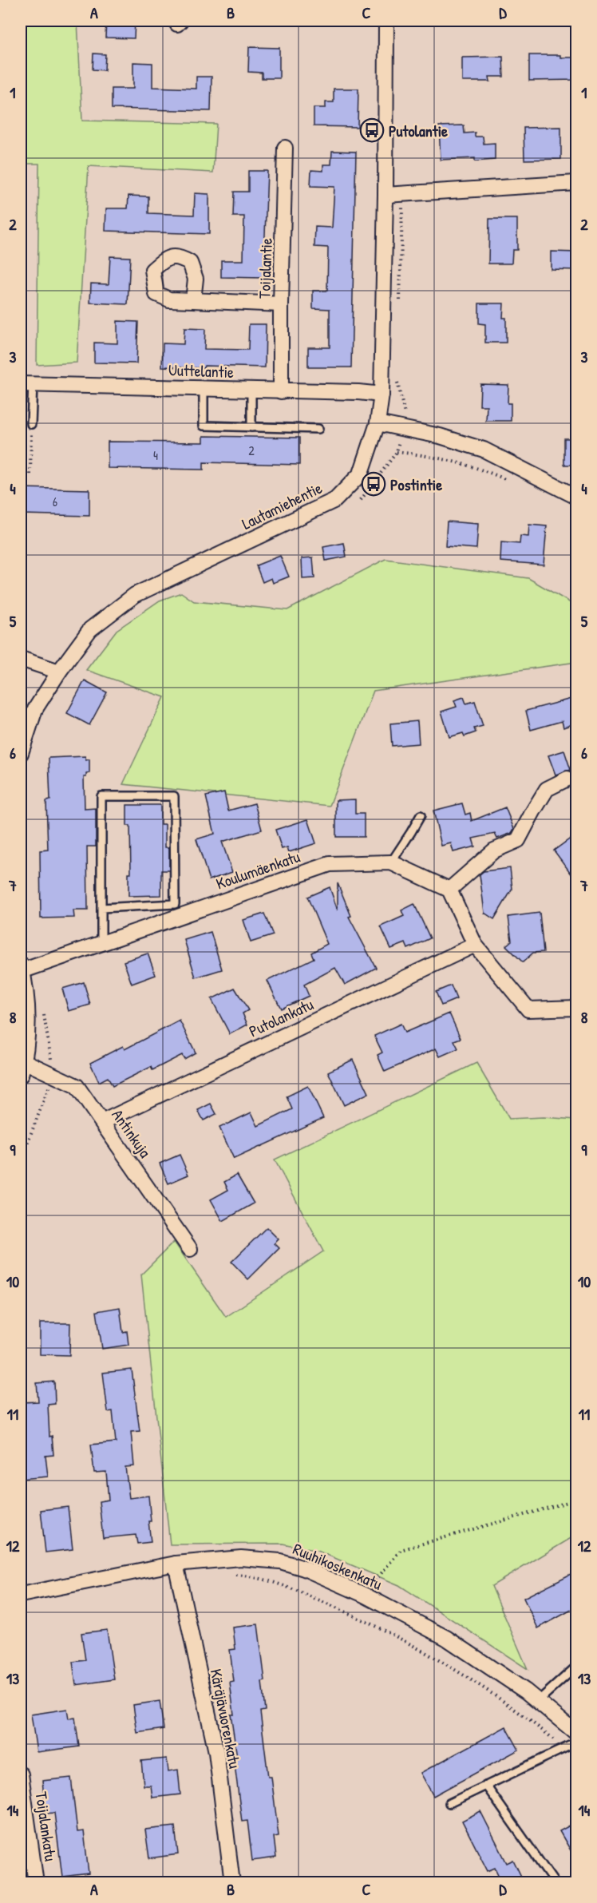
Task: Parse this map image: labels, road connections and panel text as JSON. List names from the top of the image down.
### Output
{
  "streets": {
    "street": [
      "Toijalantie",
      "Uuttelantie",
      "Lautamiehentie",
      "Koulumäenkatu",
      "Putolankatu",
      "Antinkuja",
      "Ruuhikoskenkatu",
      "Käräjävuorenkatu",
      "Toijalankatu"
    ]
  },
  "crossings": [
    ["Toijalantie", "Uuttelantie"],
    ["Uuttelantie", "Lautamiehentie"],
    ["Putolankatu", "Antinkuja"],
    ["Ruuhikoskenkatu", "Käräjävuorenkatu"]
  ],
  "places": {
    "bus stop": ["Putolantie", "Postintie"]
  },
  "house_numbers": ["2", "4", "6"],
  "grid": {
    "columns": [
      "A",
      "B",
      "C",
      "D"
    ],
    "rows": [
      "1",
      "2",
      "3",
      "4",
      "5",
      "6",
      "7",
      "8",
      "9",
      "10",
      "11",
      "12",
      "13",
      "14"
    ]
  }
}
